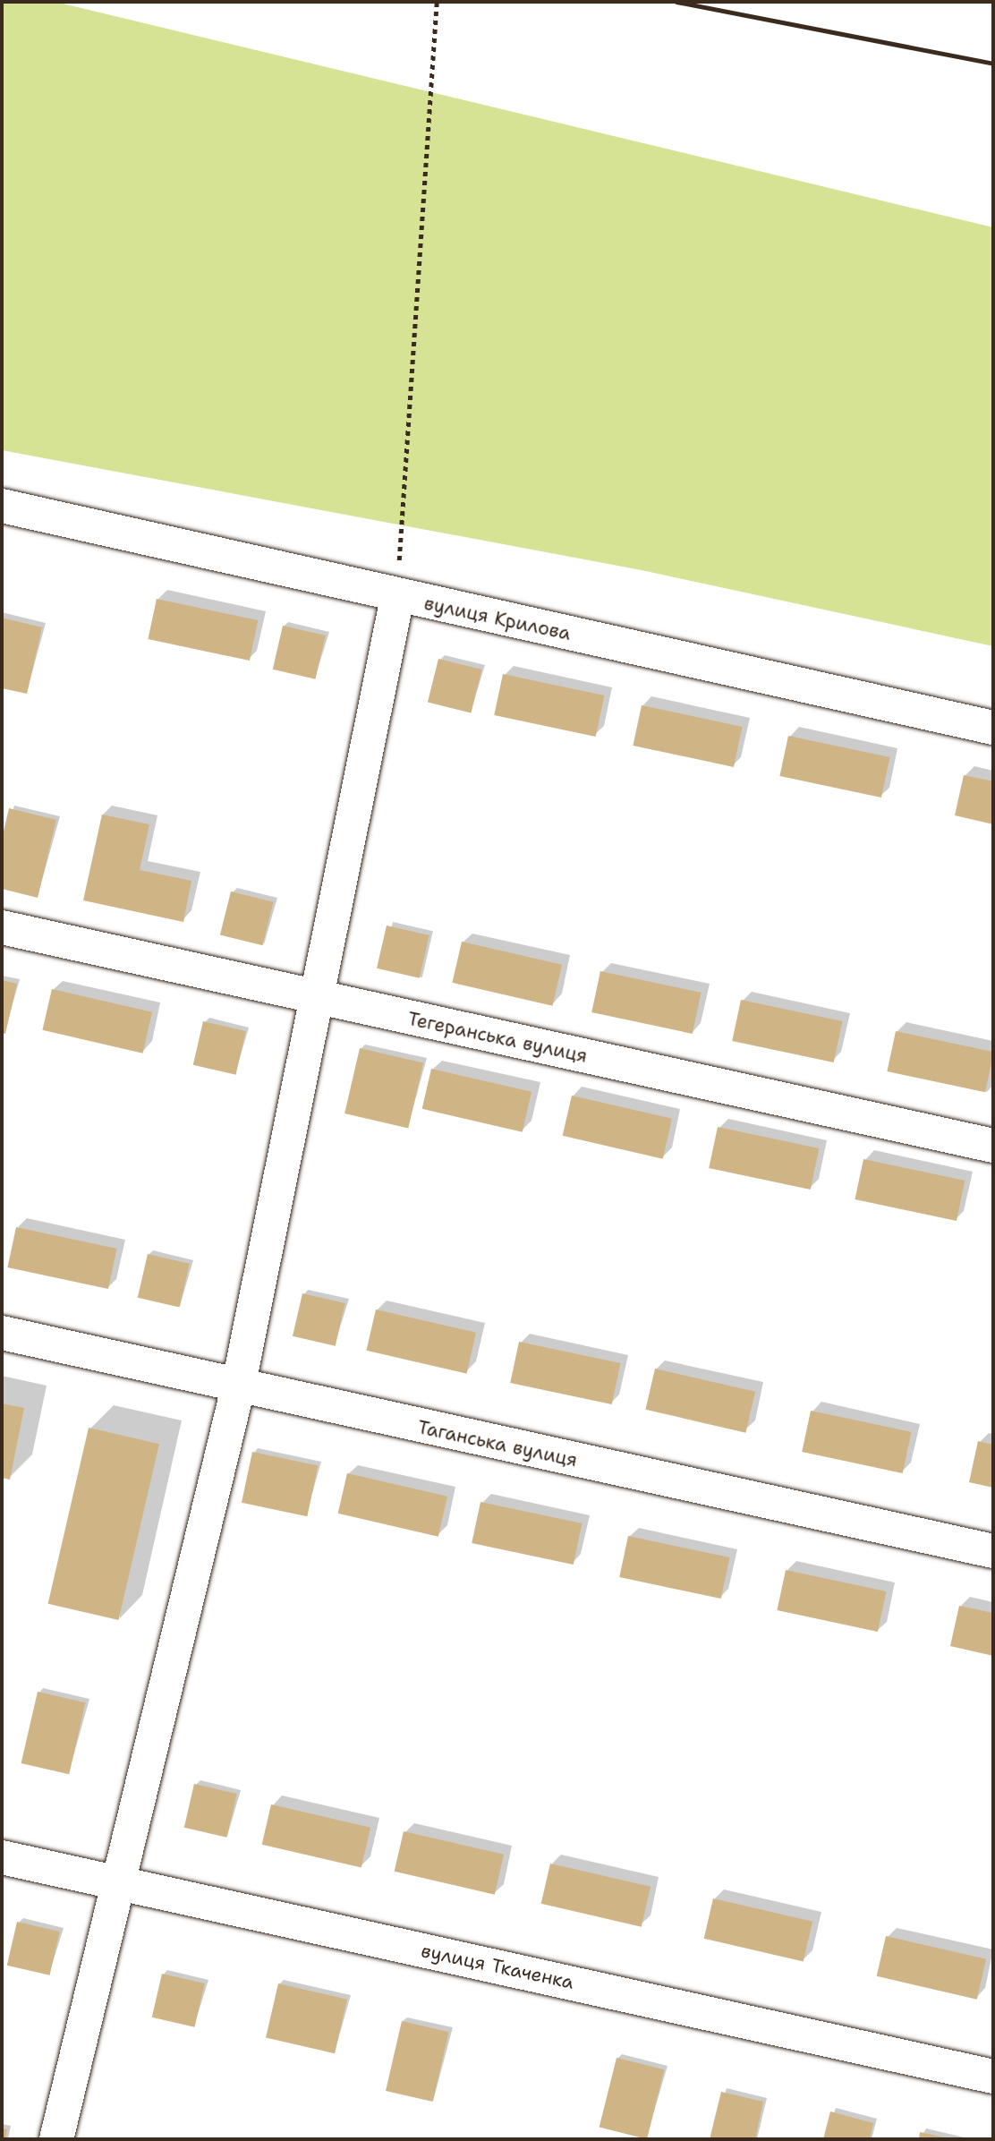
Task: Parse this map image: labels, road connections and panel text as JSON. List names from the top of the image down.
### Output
{
  "streets": {
    "street": [
      "вулиця Крилова",
      "Тегеранська вулиця",
      "Таганська вулиця",
      "вулиця Ткаченка"
    ]
  }
}
